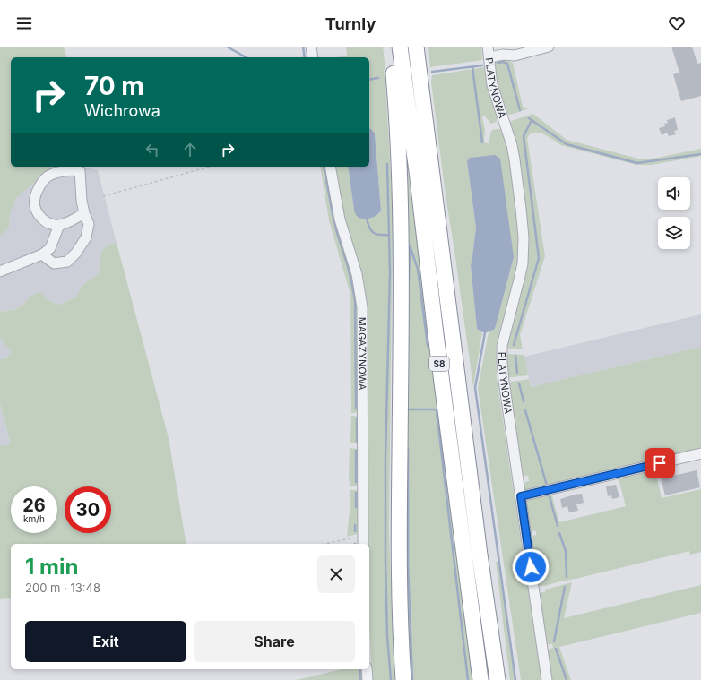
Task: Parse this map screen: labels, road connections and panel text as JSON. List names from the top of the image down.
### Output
{
  "streets": {
    "highway": ["S8"],
    "street": ["PLATYNOWA", "MAGAZYNOWA"]
  },
  "page": {
    "header": "Turnly",
    "turn": ["70 m", "Wichrowa"],
    "speed": "26 km/h",
    "limit": "30",
    "heading": ["1 min", "200 m · 13:48"],
    "buttons": ["Exit", "Share"]
  }
}
